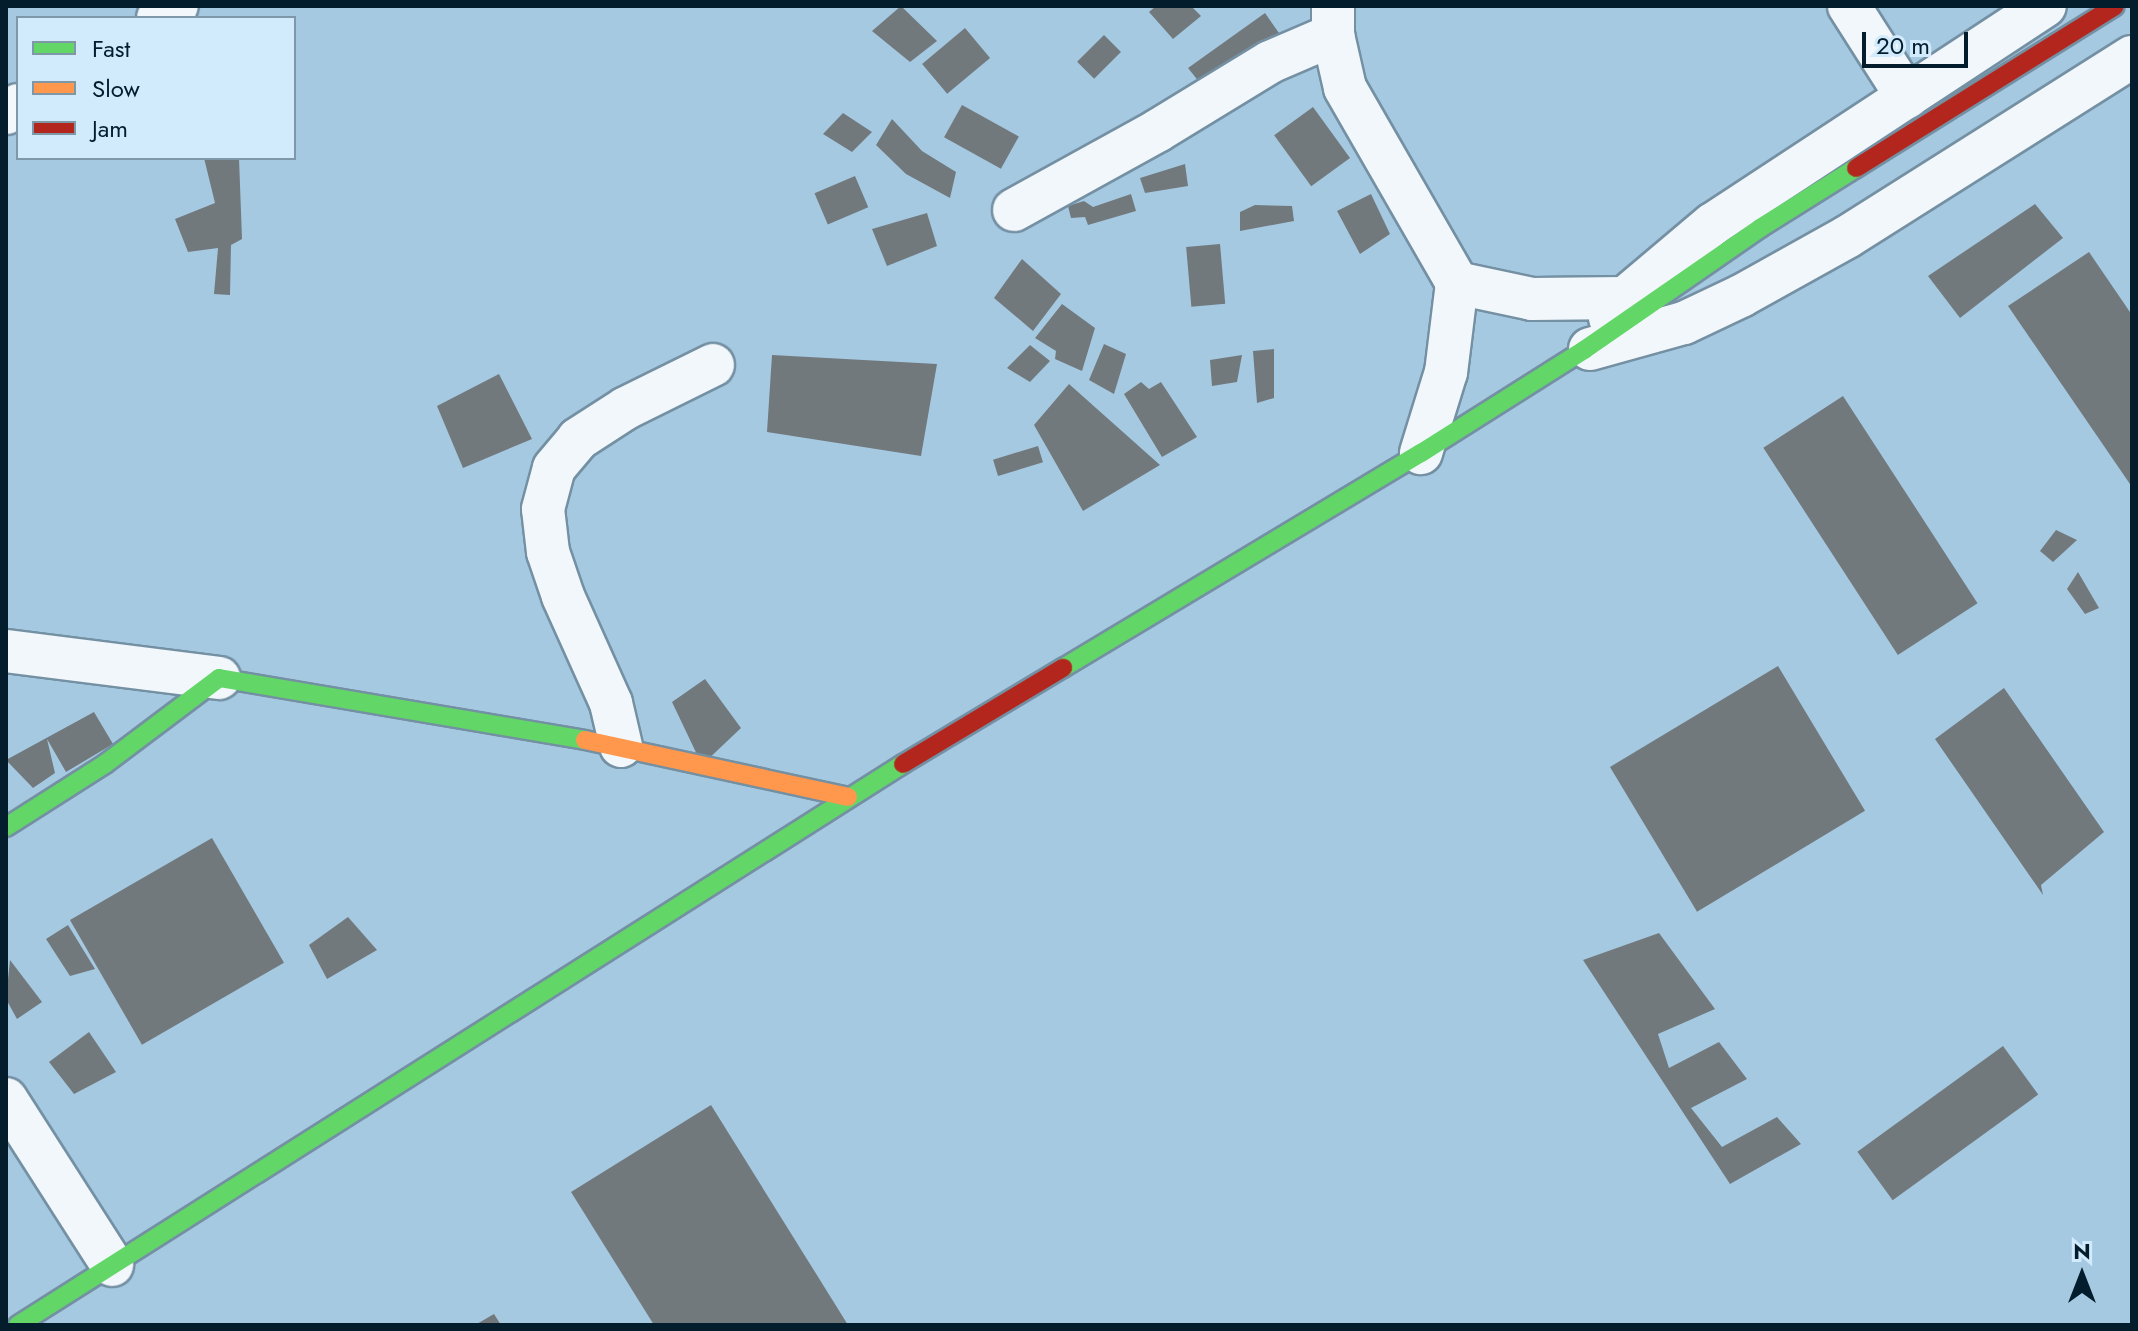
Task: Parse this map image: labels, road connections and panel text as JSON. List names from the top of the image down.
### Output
{
  "legend": ["Fast", "Slow", "Jam"],
  "scale_bar": "20 m",
  "north": "top"
}
